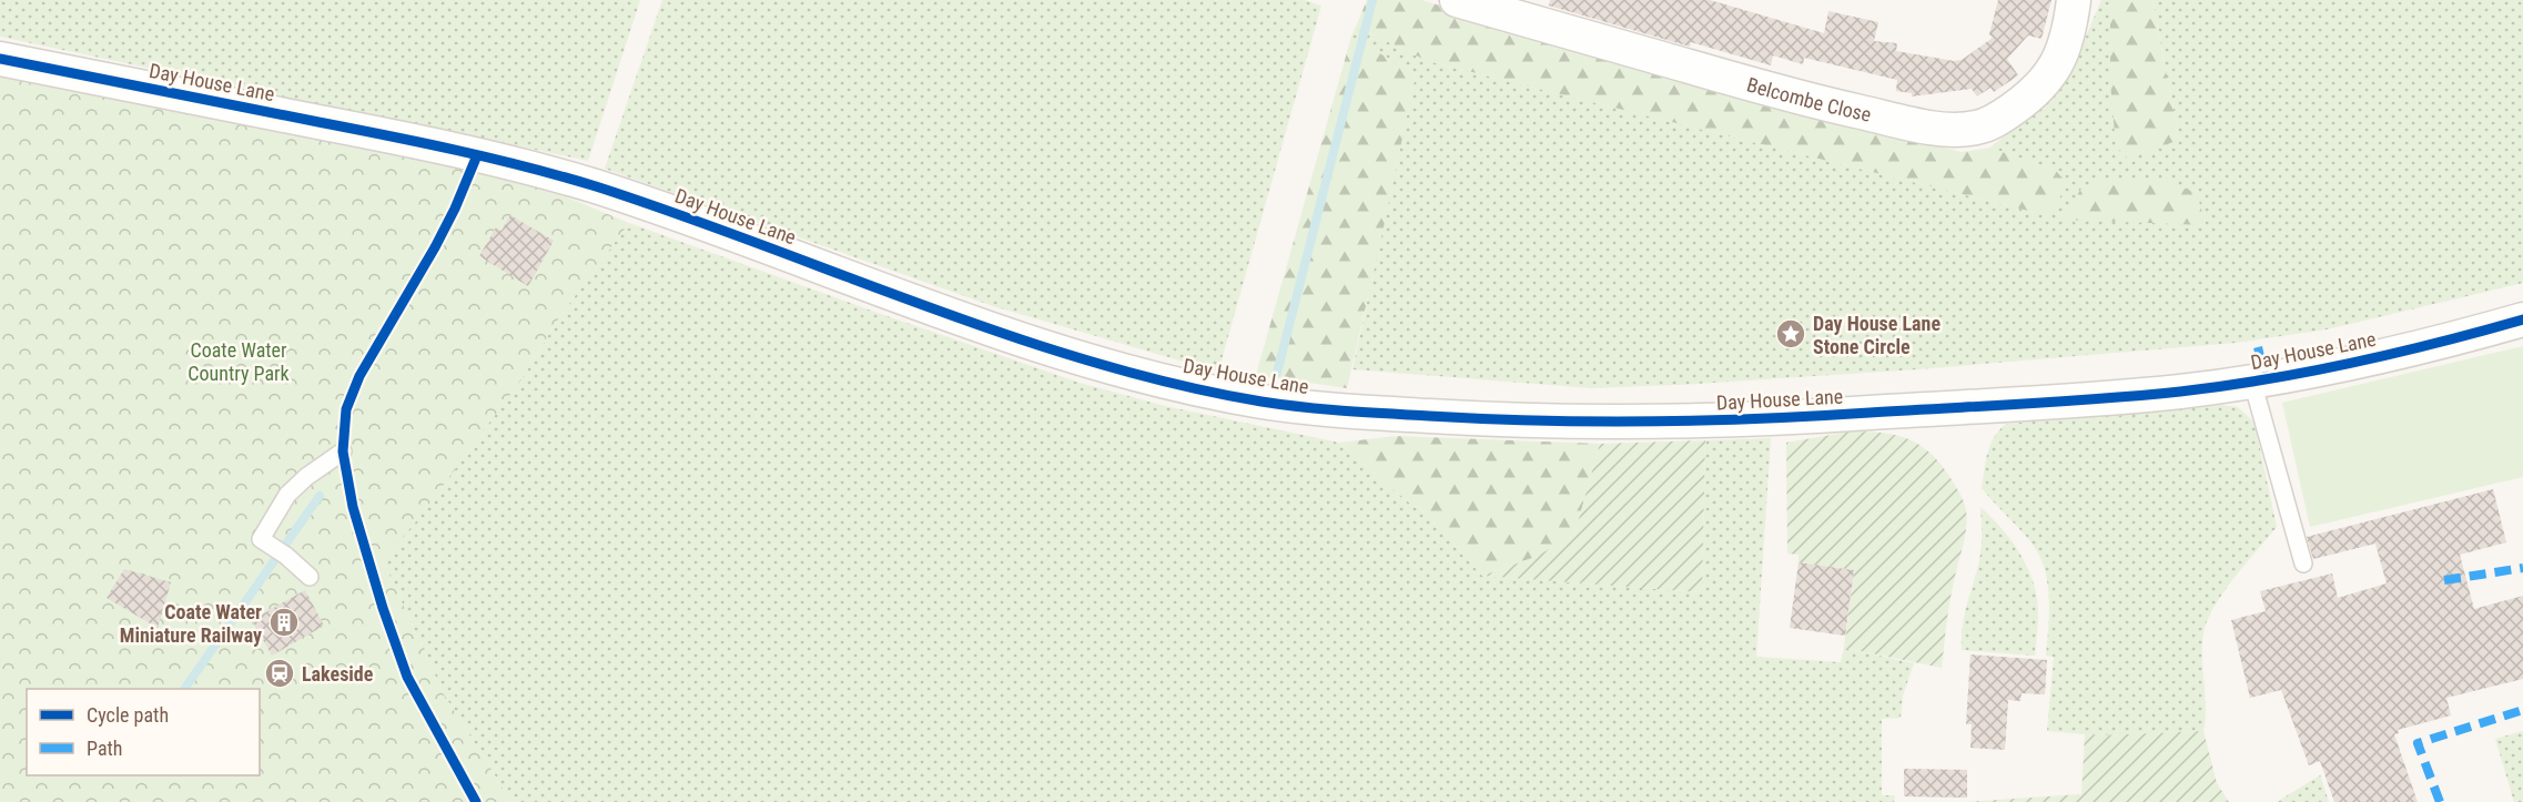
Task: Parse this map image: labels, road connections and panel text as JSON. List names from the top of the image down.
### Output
{
  "streets": {
    "street": ["Day House Lane", "Belcombe Close"]
  },
  "parks": ["Coate Water Country Park"],
  "places": {
    "place": ["Day House Lane Stone Circle"],
    "building": ["Coate Water Miniature Railway"],
    "station": ["Lakeside"]
  },
  "legend": ["Cycle path", "Path"]
}
